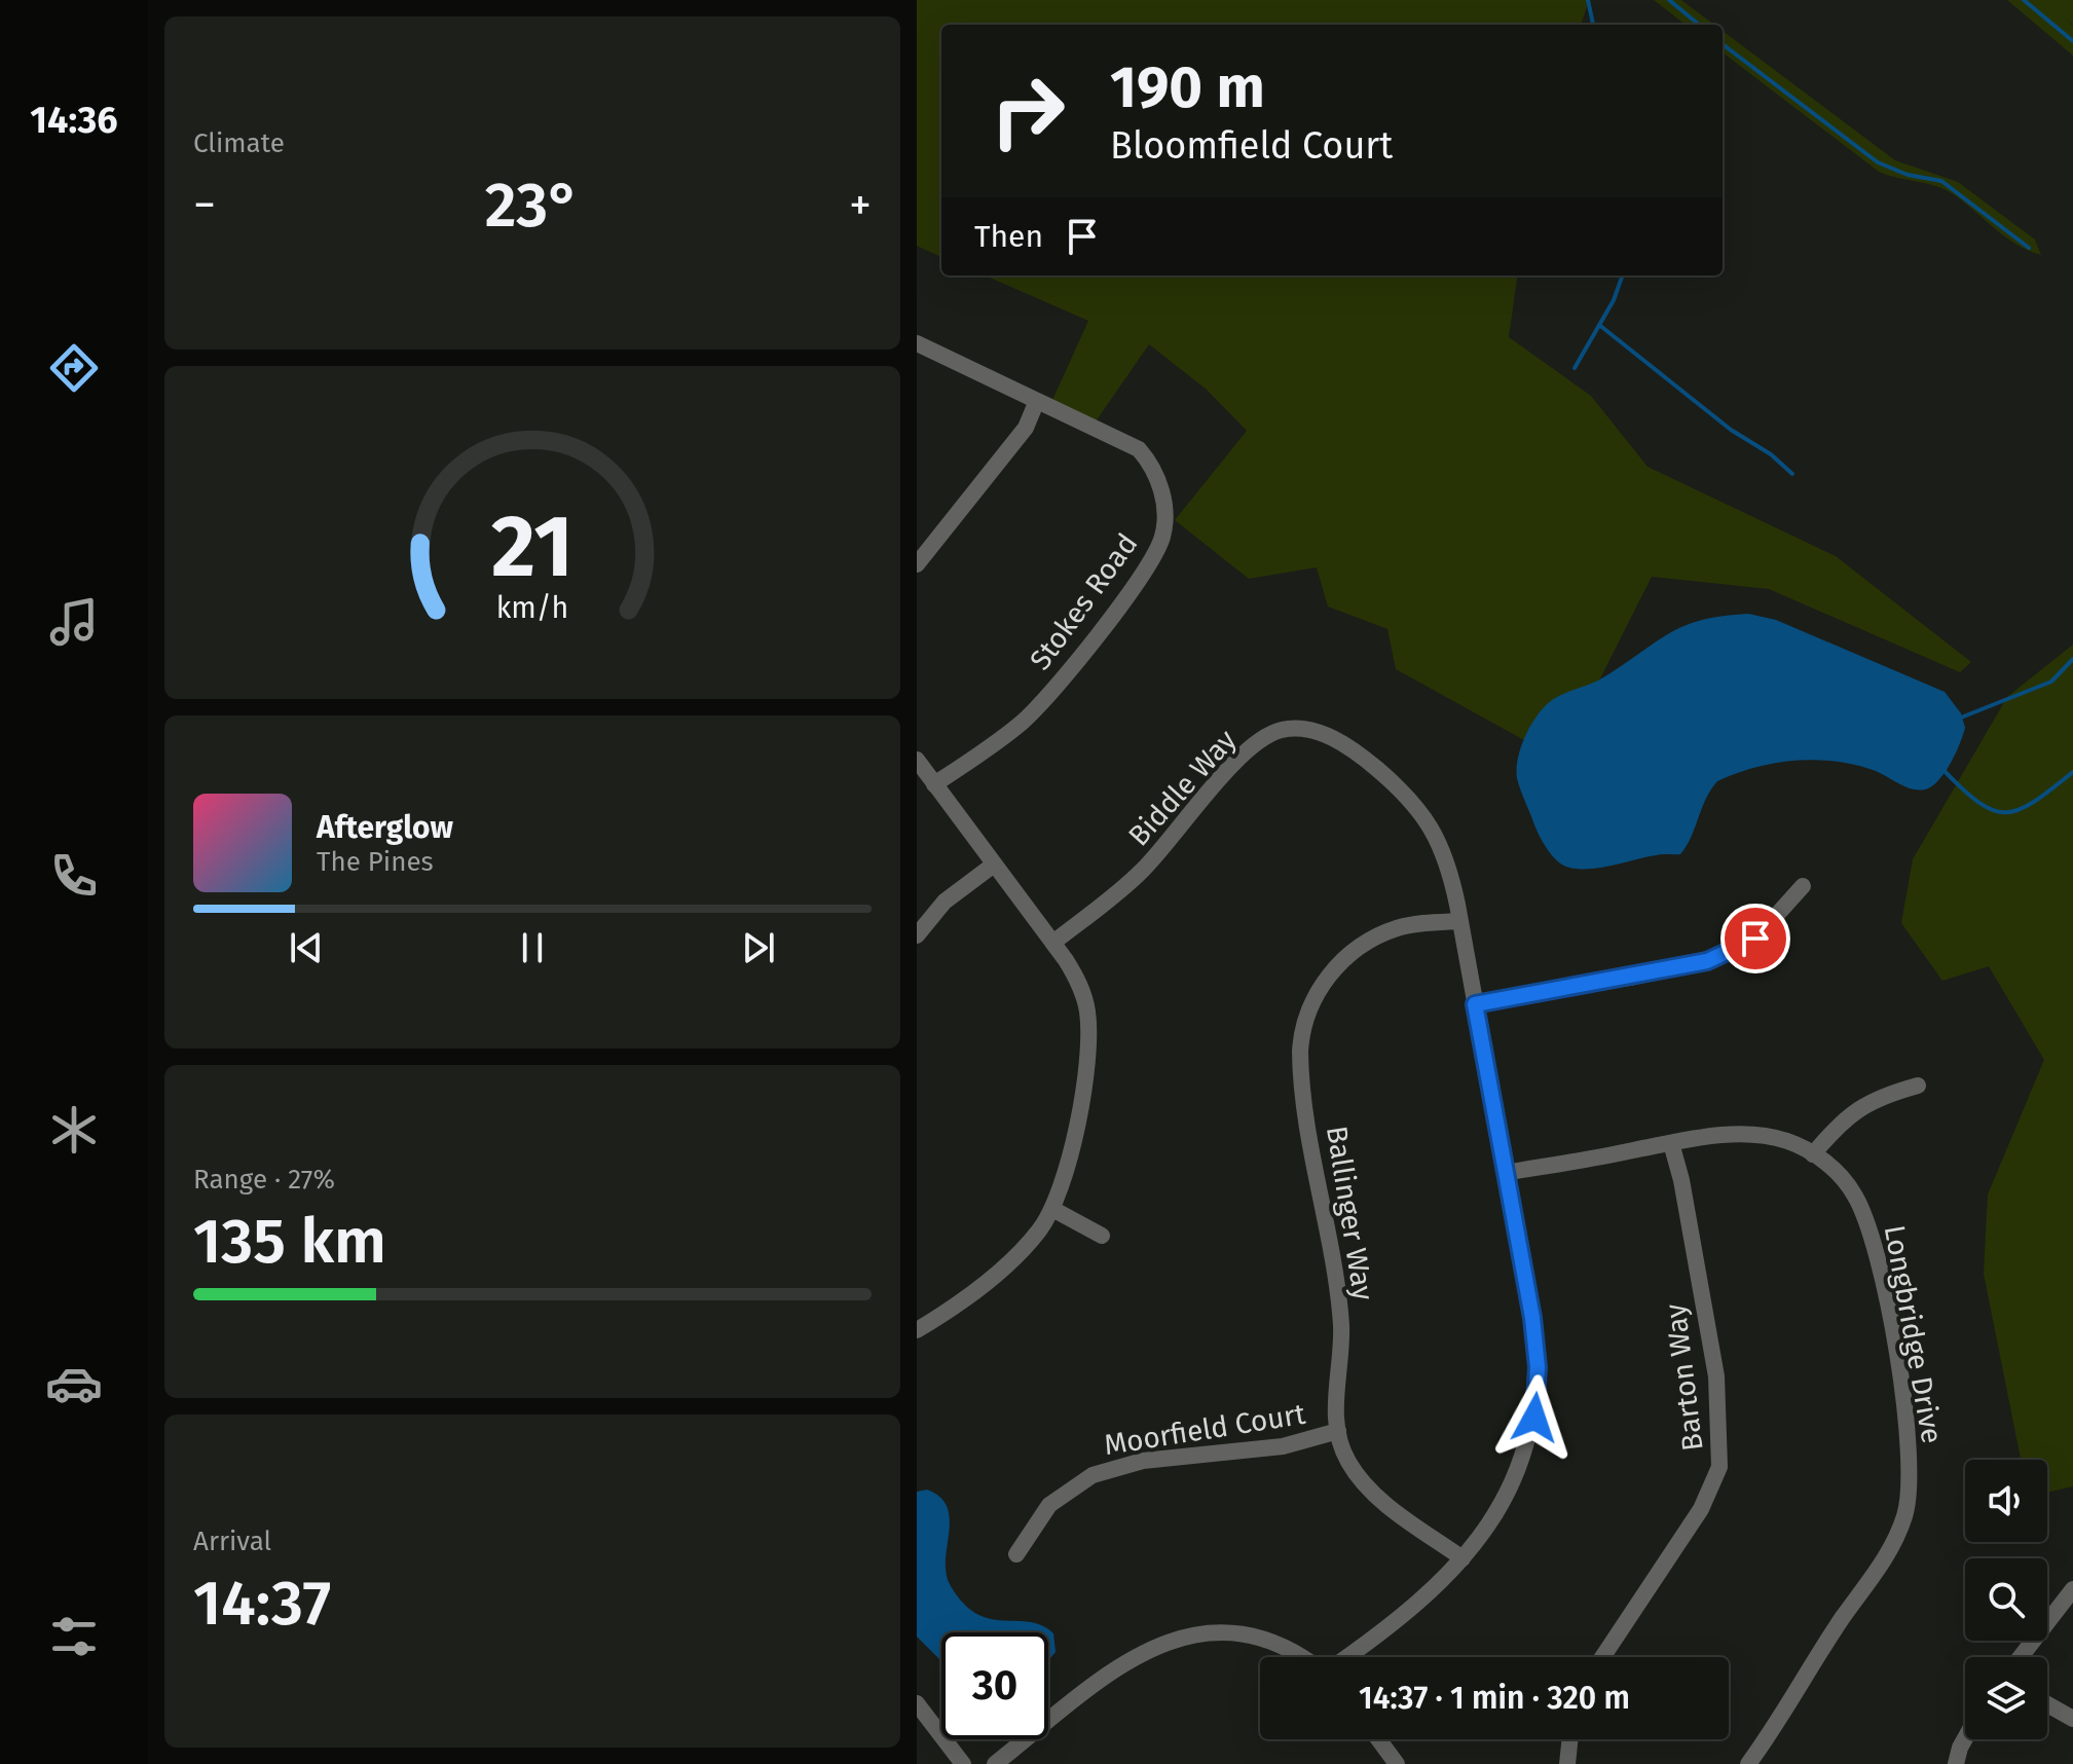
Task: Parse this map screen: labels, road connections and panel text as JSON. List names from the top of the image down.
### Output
{
  "streets": {
    "street": [
      "Stokes Road",
      "Biddle Way",
      "Ballinger Way",
      "Longbridge Drive",
      "Barton Way",
      "Moorfield Court"
    ]
  },
  "crossings": [
    ["Biddle Way", "Ballinger Way"],
    ["Biddle Way", "Longbridge Drive"],
    ["Ballinger Way", "Moorfield Court"],
    ["Longbridge Drive", "Barton Way"]
  ],
  "page": {
    "tabs": "14:36",
    "tile": [
      "Climate",
      ["Range · 27%", "135 km"],
      ["Arrival", "14:37"]
    ],
    "turn": ["190 m", "Bloomfield Court"],
    "heat": ["−", "23°", "+"],
    "then": "Then",
    "song": ["Afterglow", "The Pines"],
    "limit": "30",
    "trip": "14:37 · 1 min · 320 m",
    "gauge": ["21", "km/h"]
  }
}
